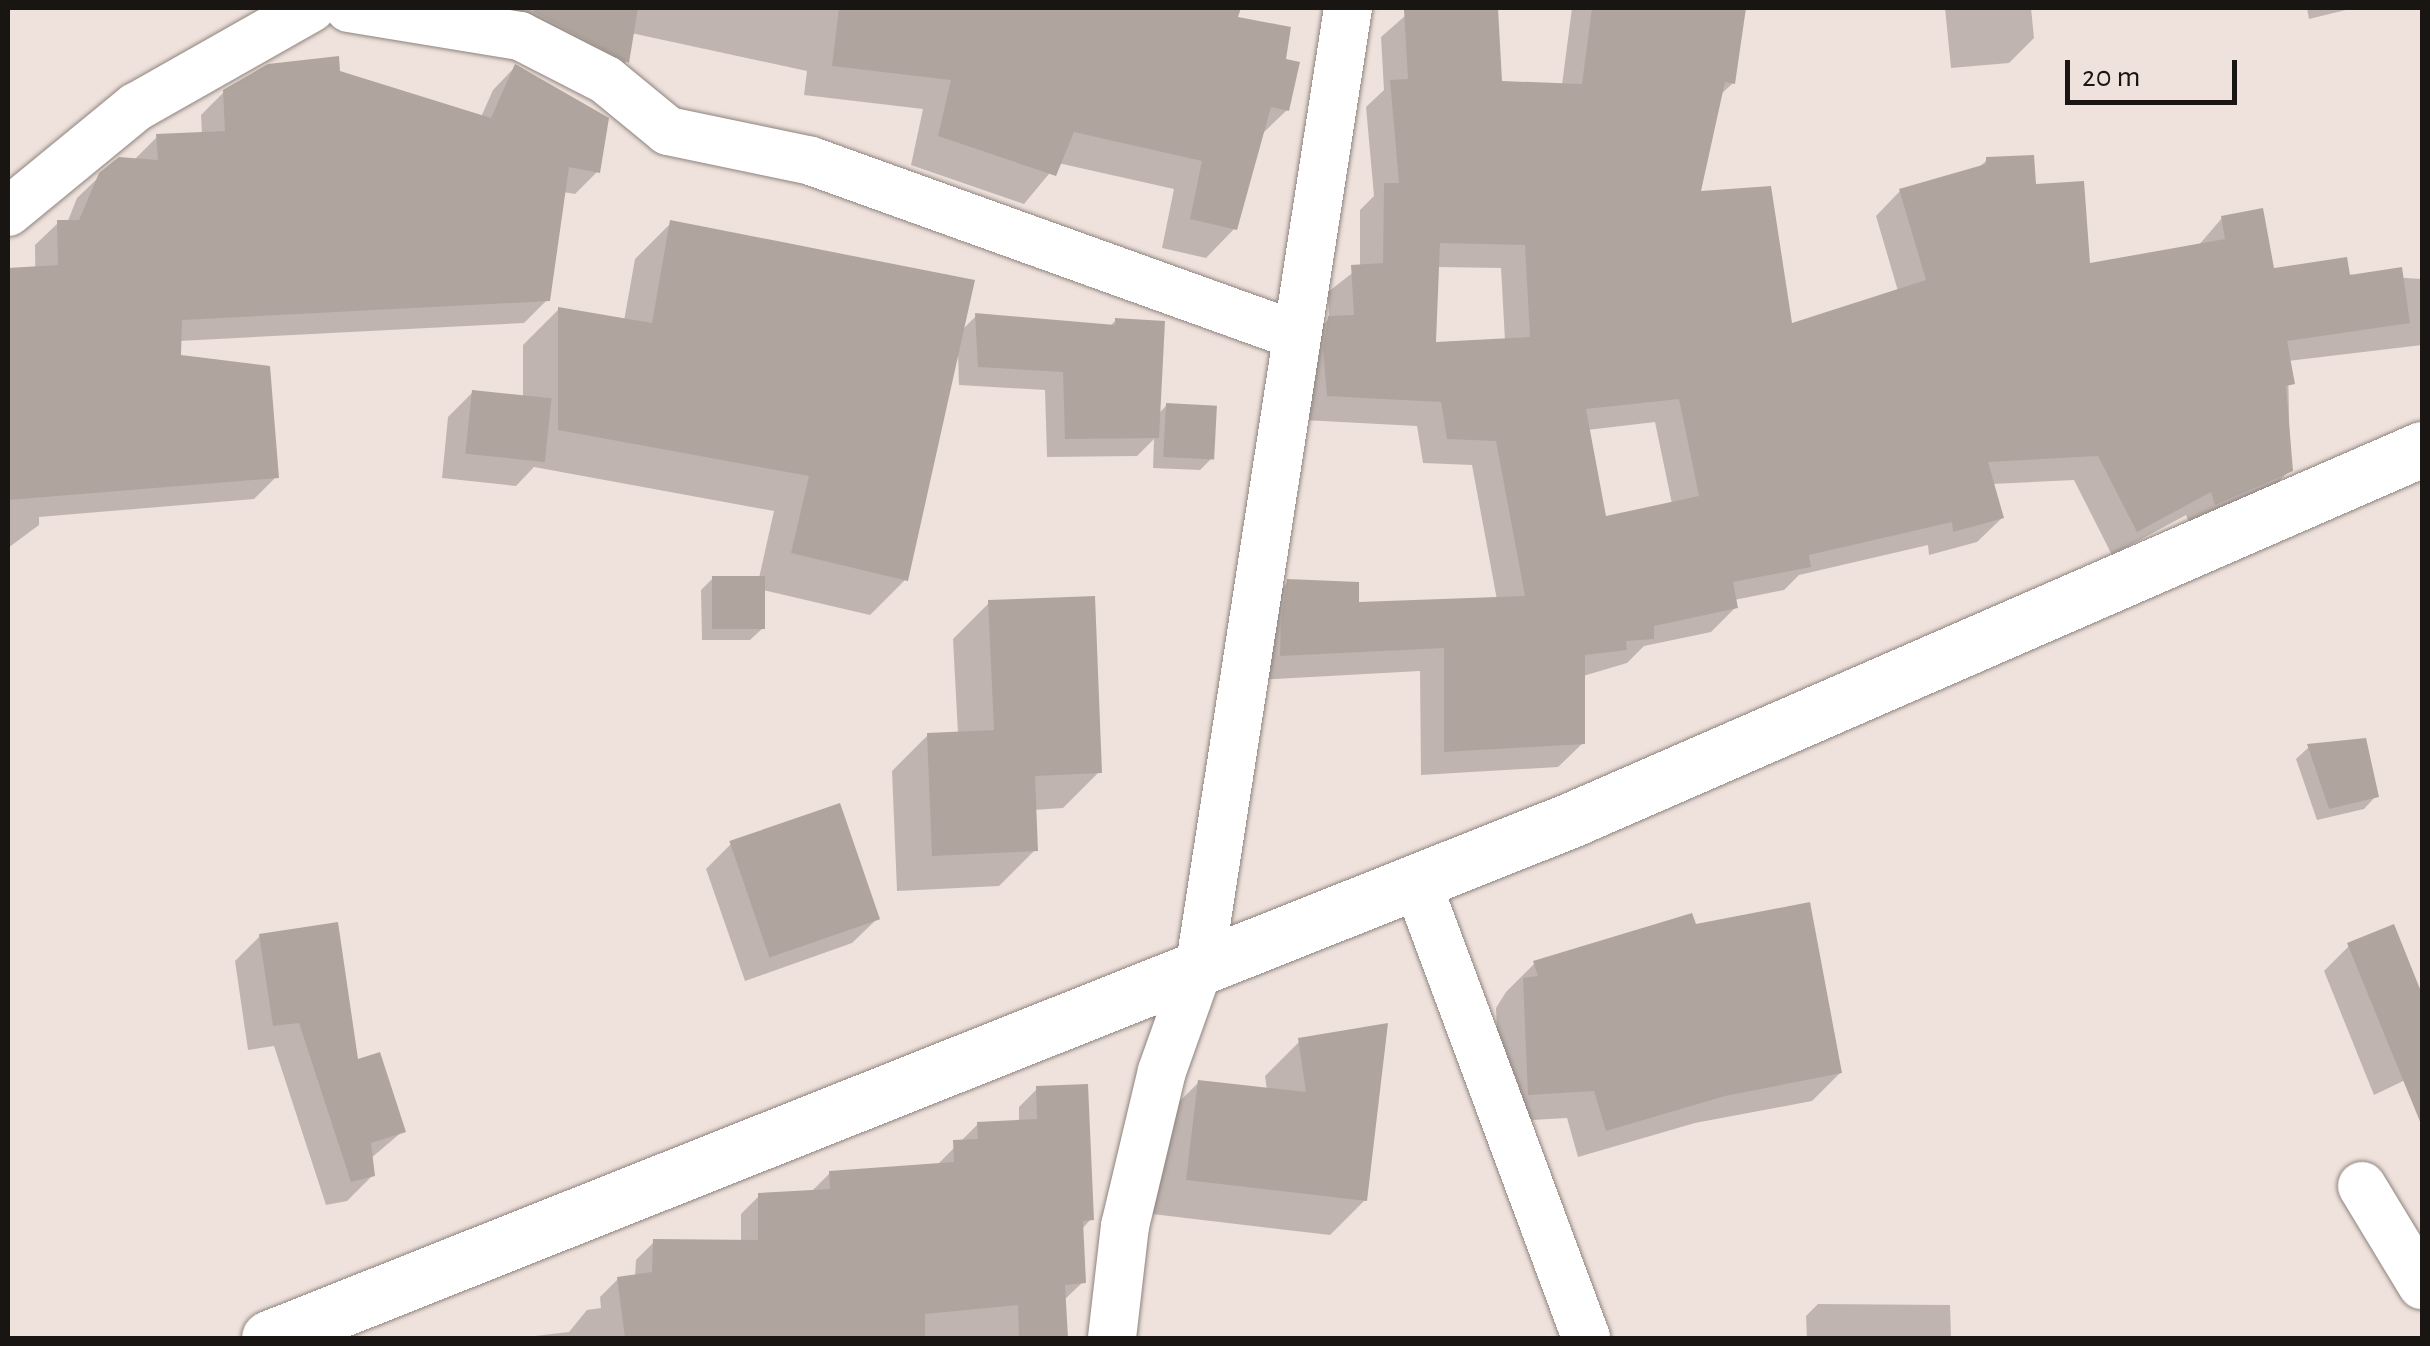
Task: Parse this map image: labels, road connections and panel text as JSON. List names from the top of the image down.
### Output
{
  "scale_bar": "20 m"
}
